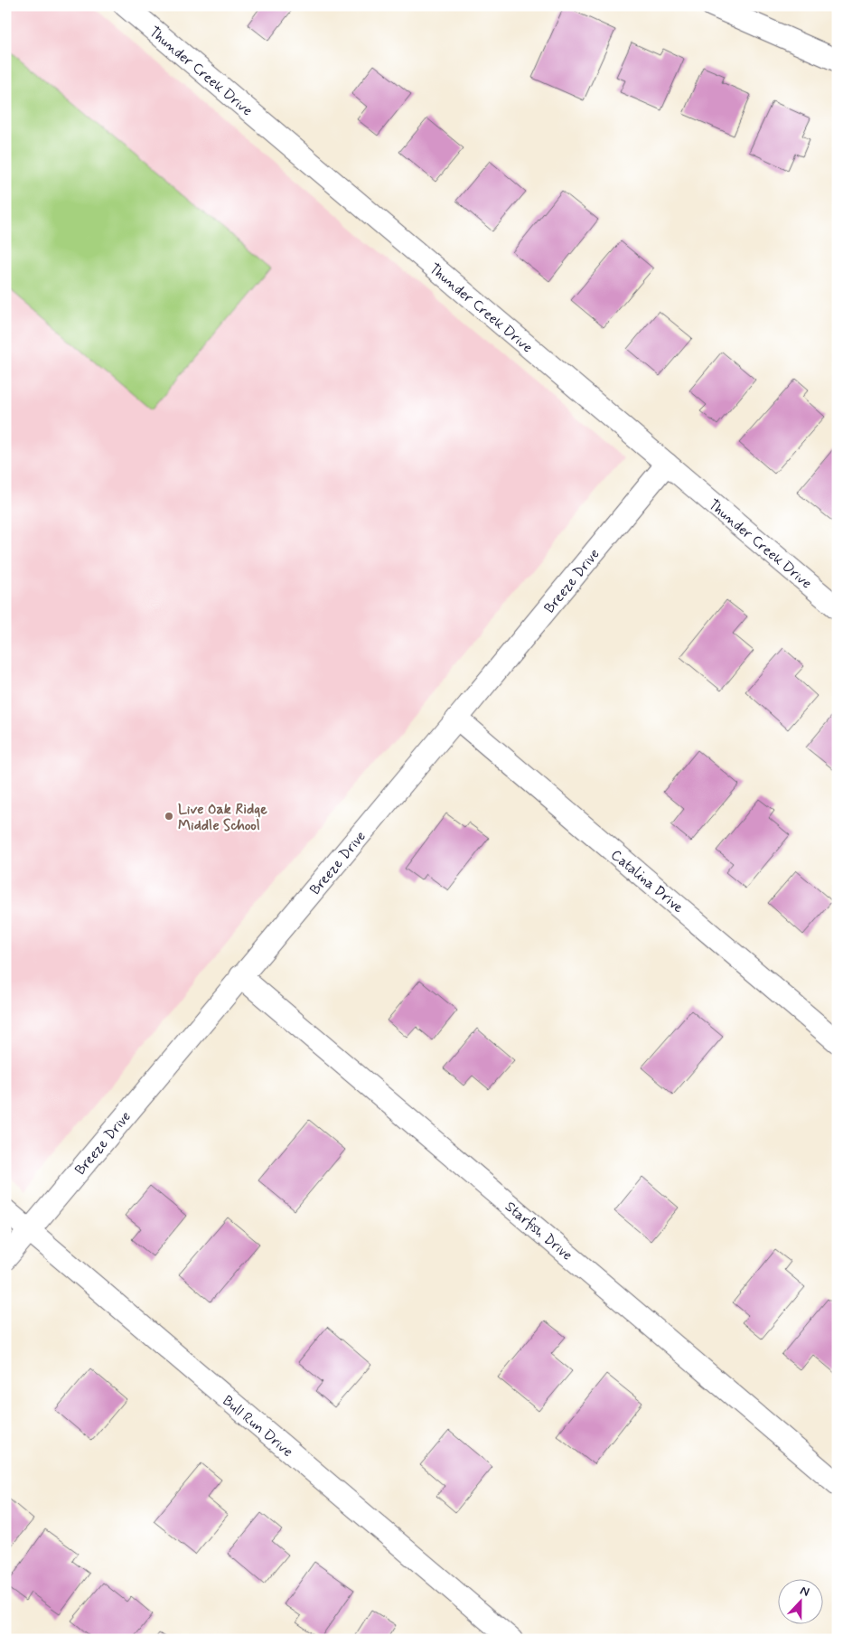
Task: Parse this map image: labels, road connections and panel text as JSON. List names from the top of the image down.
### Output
{
  "streets": {
    "street": [
      "Thunder Creek Drive",
      "Breeze Drive",
      "Catalina Drive",
      "Starfish Drive",
      "Bull Run Drive"
    ]
  },
  "crossings": [
    ["Thunder Creek Drive", "Breeze Drive"],
    ["Breeze Drive", "Catalina Drive"],
    ["Breeze Drive", "Starfish Drive"],
    ["Breeze Drive", "Bull Run Drive"]
  ],
  "places": ["Live Oak Ridge Middle School"],
  "north": "top"
}
